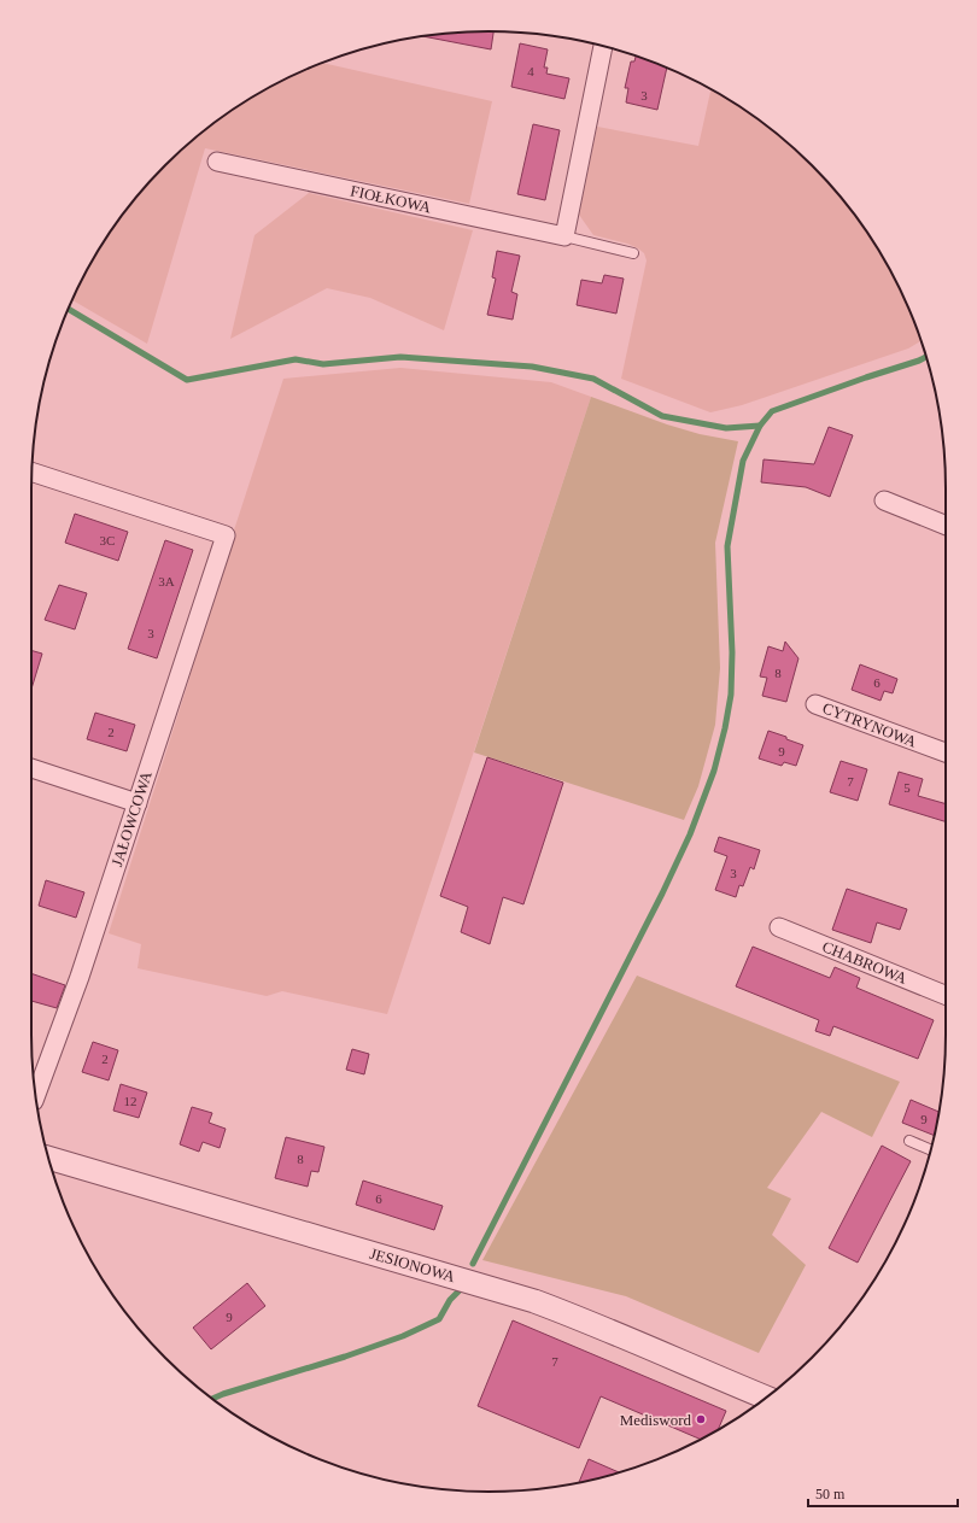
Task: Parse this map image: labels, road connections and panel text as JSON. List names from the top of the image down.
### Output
{
  "streets": {
    "street": [
      "FIOŁKOWA",
      "CYTRYNOWA",
      "JAŁOWCOWA",
      "CHABROWA",
      "JESIONOWA"
    ]
  },
  "places": ["Medisword"],
  "house_numbers": [
    "4",
    "3",
    "3C",
    "3A",
    "3",
    "8",
    "6",
    "2",
    "9",
    "7",
    "5",
    "3",
    "2",
    "12",
    "9",
    "8",
    "6",
    "9",
    "7"
  ],
  "scale_bar": "50 m"
}
